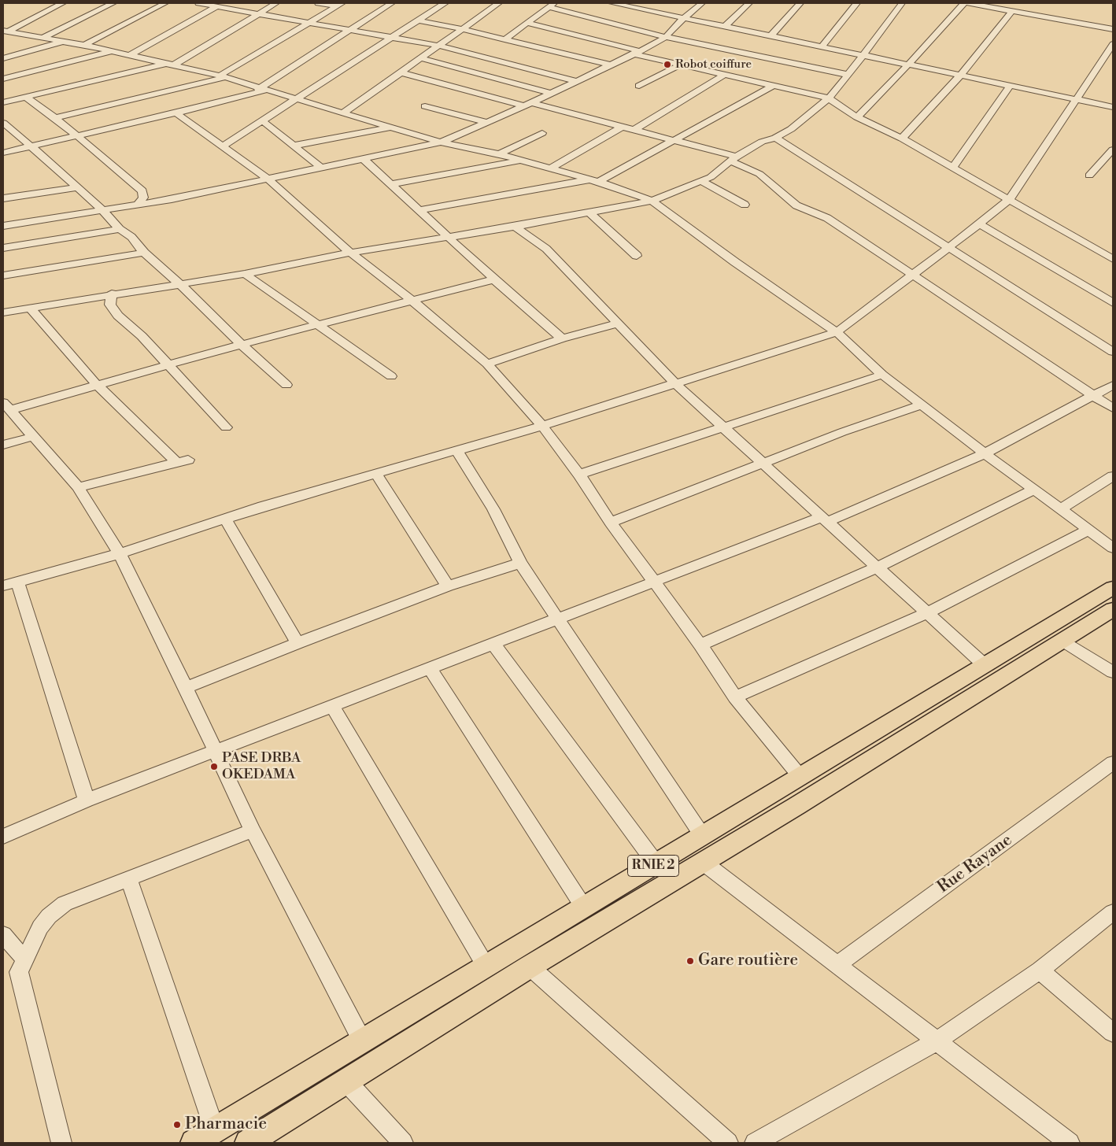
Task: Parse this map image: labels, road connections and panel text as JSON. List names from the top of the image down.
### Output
{
  "streets": {
    "main road": ["RNIE 2"],
    "street": ["Rue Rayane"]
  },
  "places": [
    "Robot coiffure",
    "PASE DRBA OKEDAMA",
    "Gare routière",
    "Pharmacie"
  ]
}
